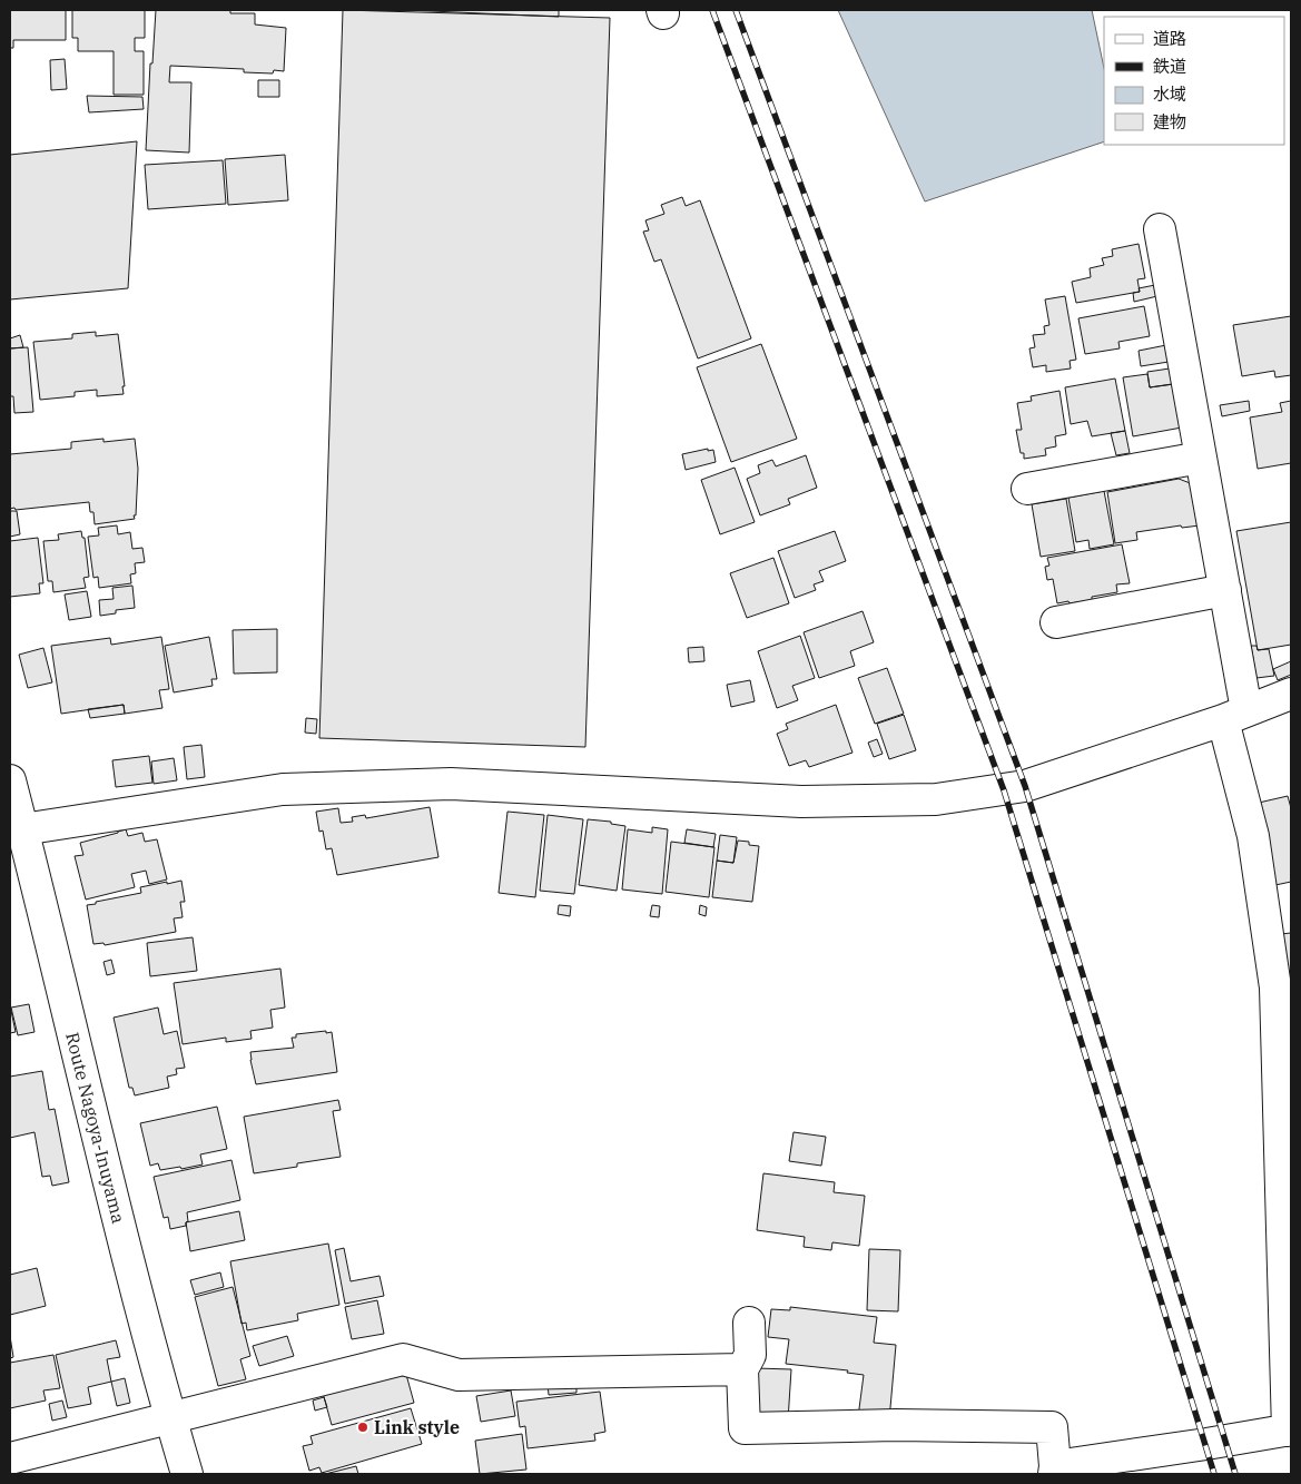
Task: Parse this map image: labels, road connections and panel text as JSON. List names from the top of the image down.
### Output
{
  "streets": {
    "street": ["Route Nagoya-Inuyama"]
  },
  "places": ["Link style"],
  "legend": [
    "道路",
    "鉄道",
    "水域",
    "建物"
  ]
}
